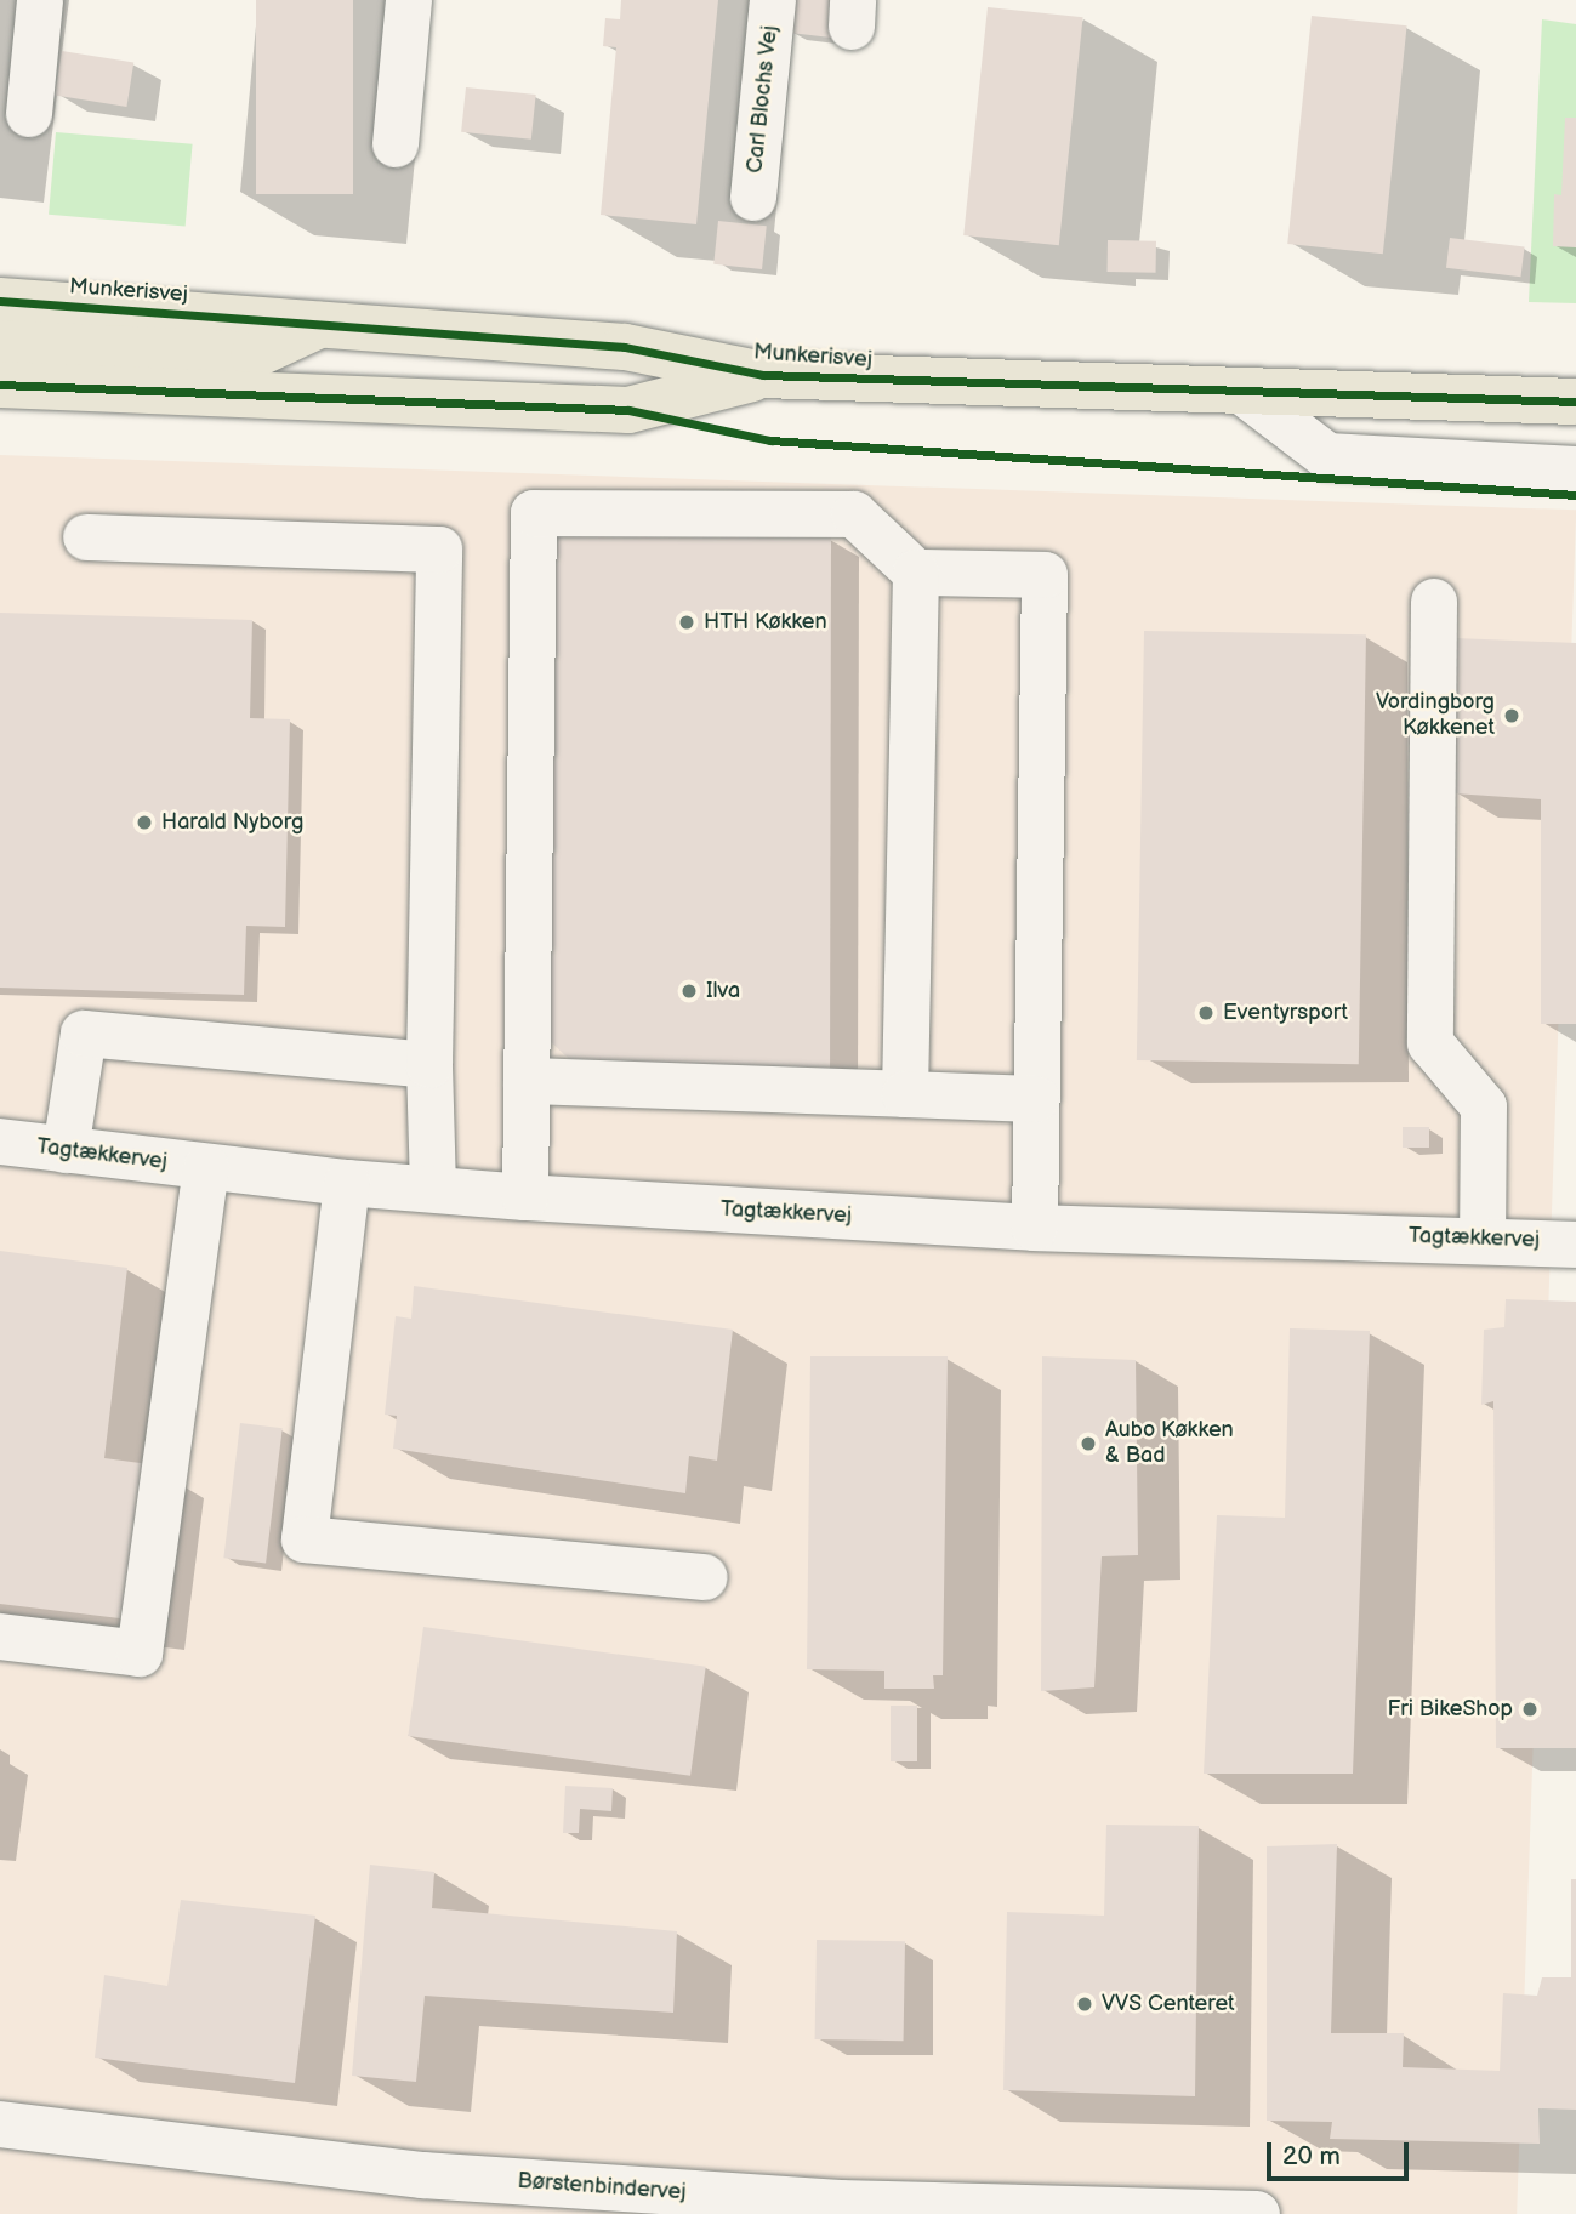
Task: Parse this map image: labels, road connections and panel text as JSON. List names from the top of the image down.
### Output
{
  "streets": {
    "main road": ["Munkerisvej"],
    "street": ["Carl Blochs Vej", "Tagtækkervej", "Børstenbindervej"]
  },
  "places": [
    "HTH Køkken",
    "Vordingborg Køkkenet",
    "Harald Nyborg",
    "Ilva",
    "Eventyrsport",
    "Aubo Køkken & Bad",
    "Fri BikeShop",
    "VVS Centeret"
  ],
  "scale_bar": "20 m"
}
